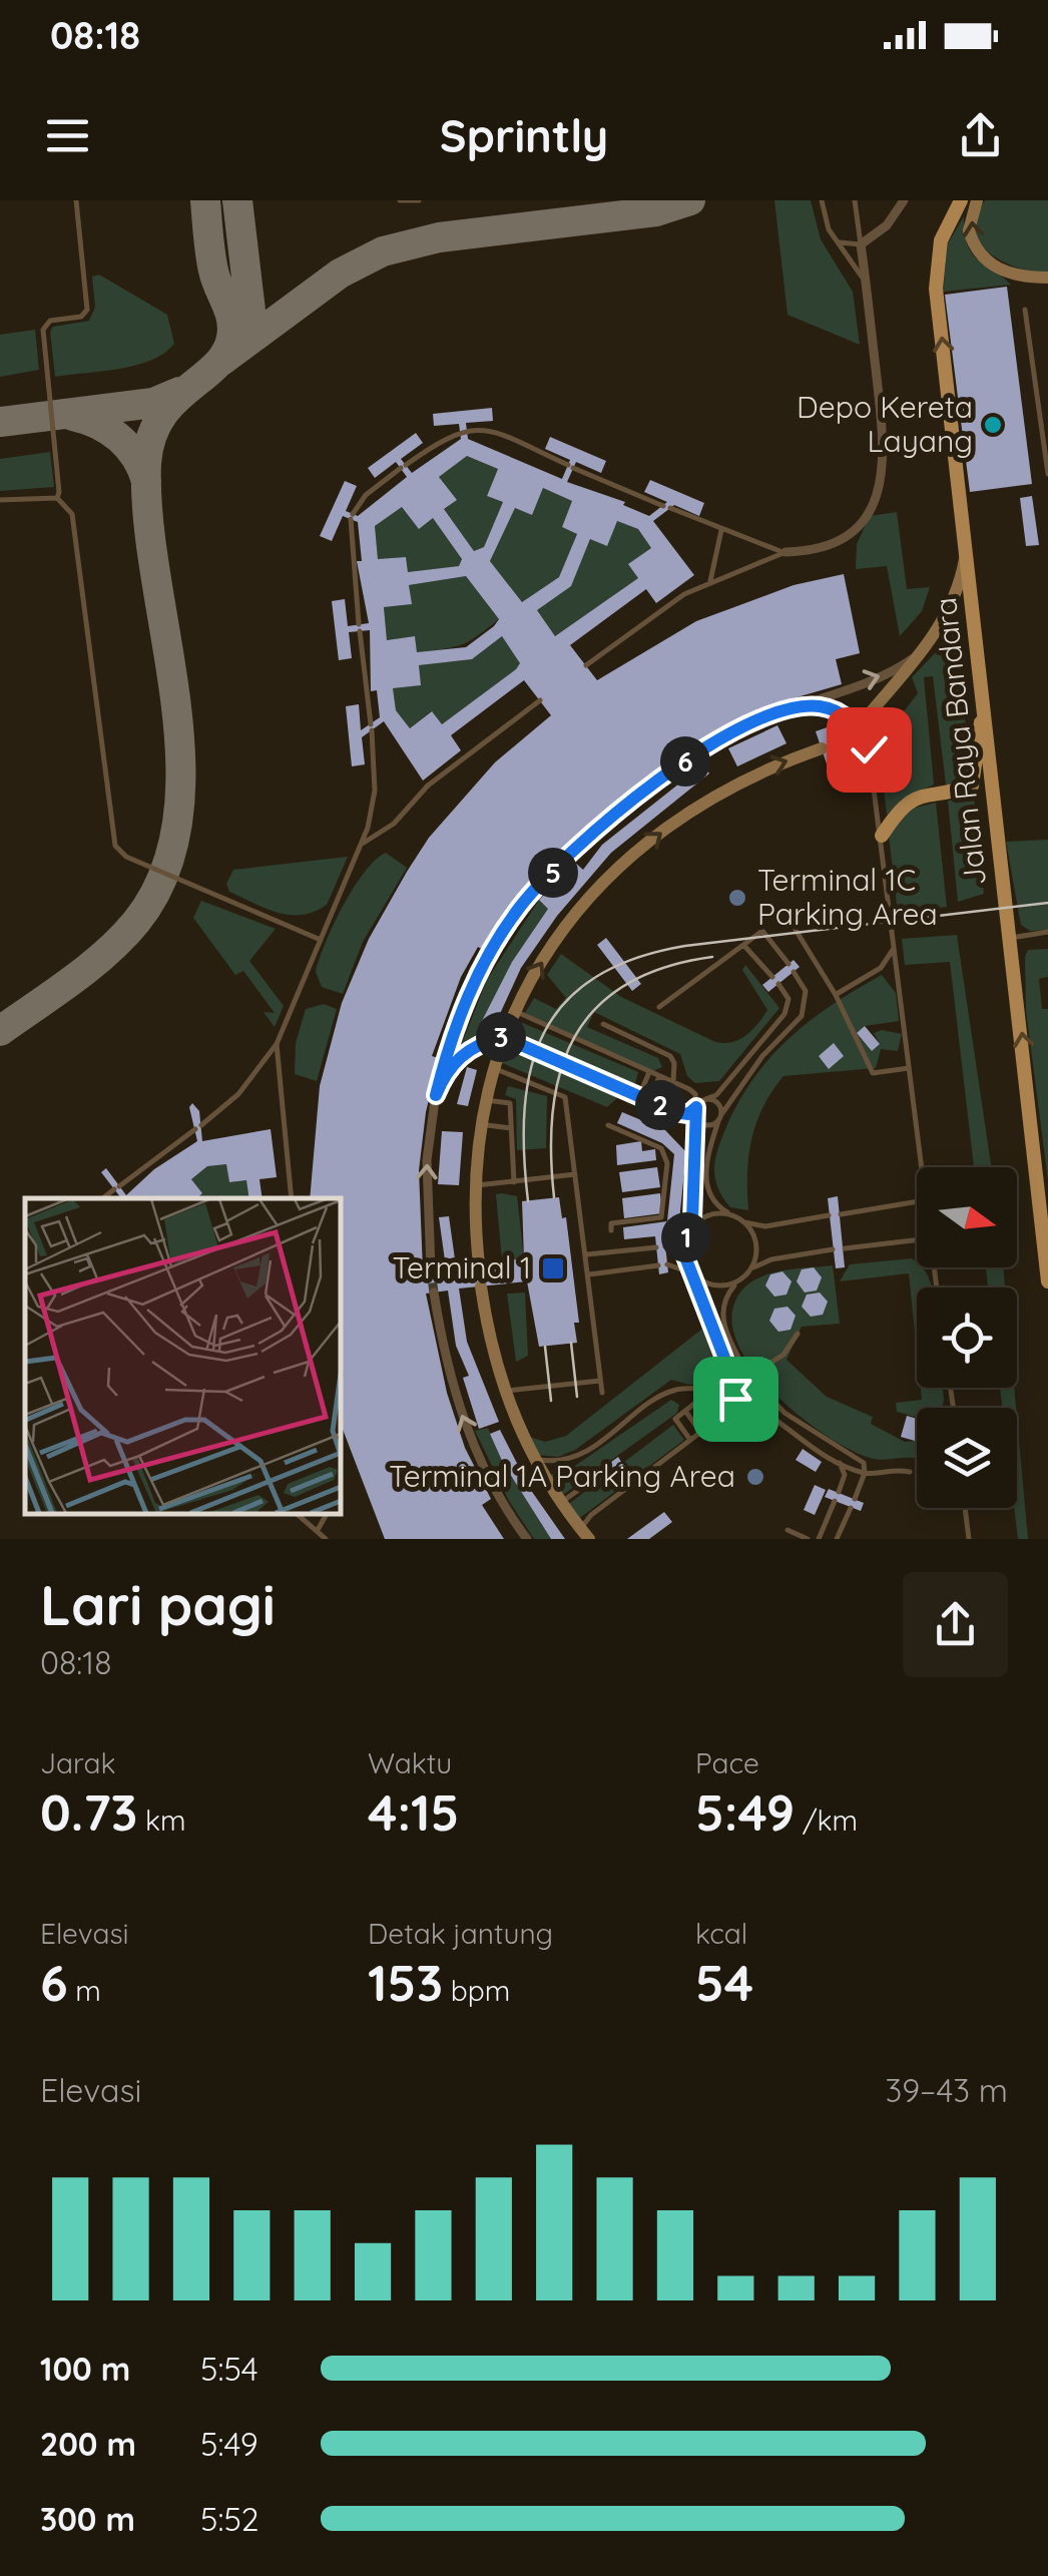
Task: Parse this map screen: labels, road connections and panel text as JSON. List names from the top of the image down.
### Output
{
  "streets": {
    "main road": ["Jalan Raya Bandara"]
  },
  "one_way": ["Jalan Raya Bandara"],
  "places": {
    "other": ["Depo Kereta Layang", "Terminal 1C Parking Area", "Terminal 1A Parking Area"],
    "transit": ["Terminal 1"]
  },
  "north": "right",
  "page": {
    "status": "08:18",
    "header": "Sprintly",
    "pins": [
      "6",
      "5",
      "3",
      "2",
      "1"
    ],
    "heading": ["Lari pagi", "08:18"],
    "stats": [
      ["Jarak", "0.73 km"],
      ["Waktu", "4:15"],
      ["Pace", "5:49 /km"],
      ["Elevasi", "6 m"],
      ["Detak jantung", "153 bpm"],
      ["kcal", "54"]
    ],
    "chart": ["Elevasi", "39–43 m"],
    "list": [
      {
        "name": "100 m",
        "note": "5:54"
      },
      {
        "name": "200 m",
        "note": "5:49"
      },
      {
        "name": "300 m",
        "note": "5:52"
      }
    ]
  }
}
